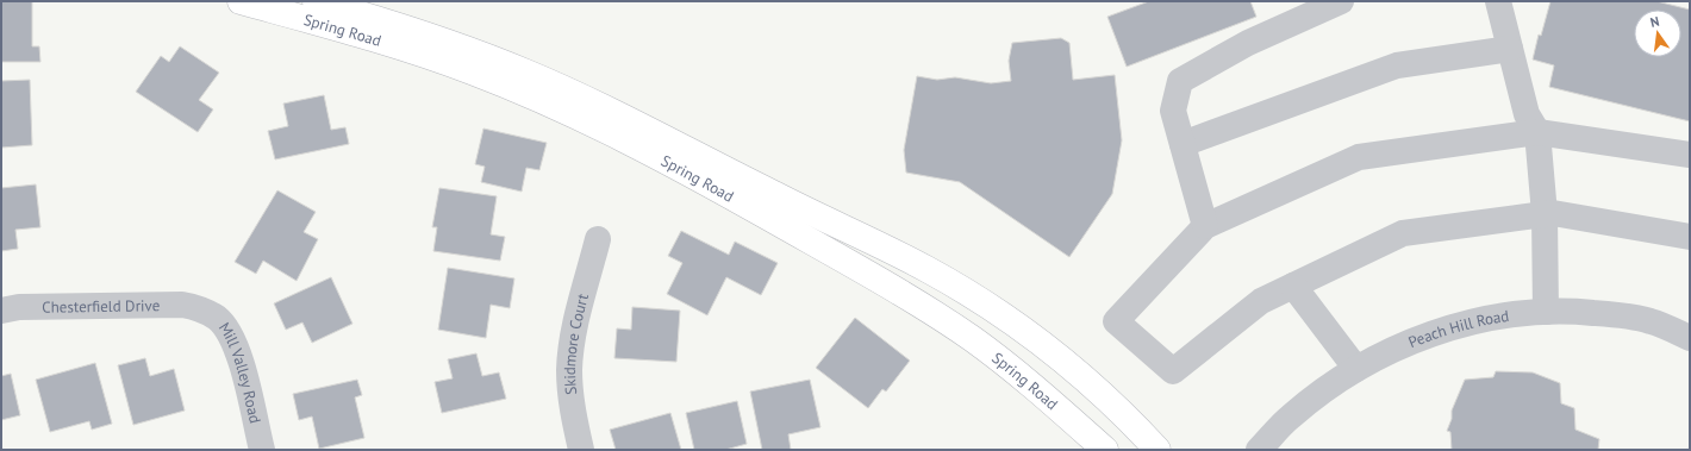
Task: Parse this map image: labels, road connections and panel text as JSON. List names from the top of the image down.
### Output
{
  "streets": {
    "main road": ["Spring Road"],
    "street": [
      "Chesterfield Drive",
      "Peach Hill Road",
      "Skidmore Court",
      "Mill Valley Road"
    ]
  },
  "crossings": [
    ["Chesterfield Drive", "Mill Valley Road"]
  ],
  "north": "top"
}
